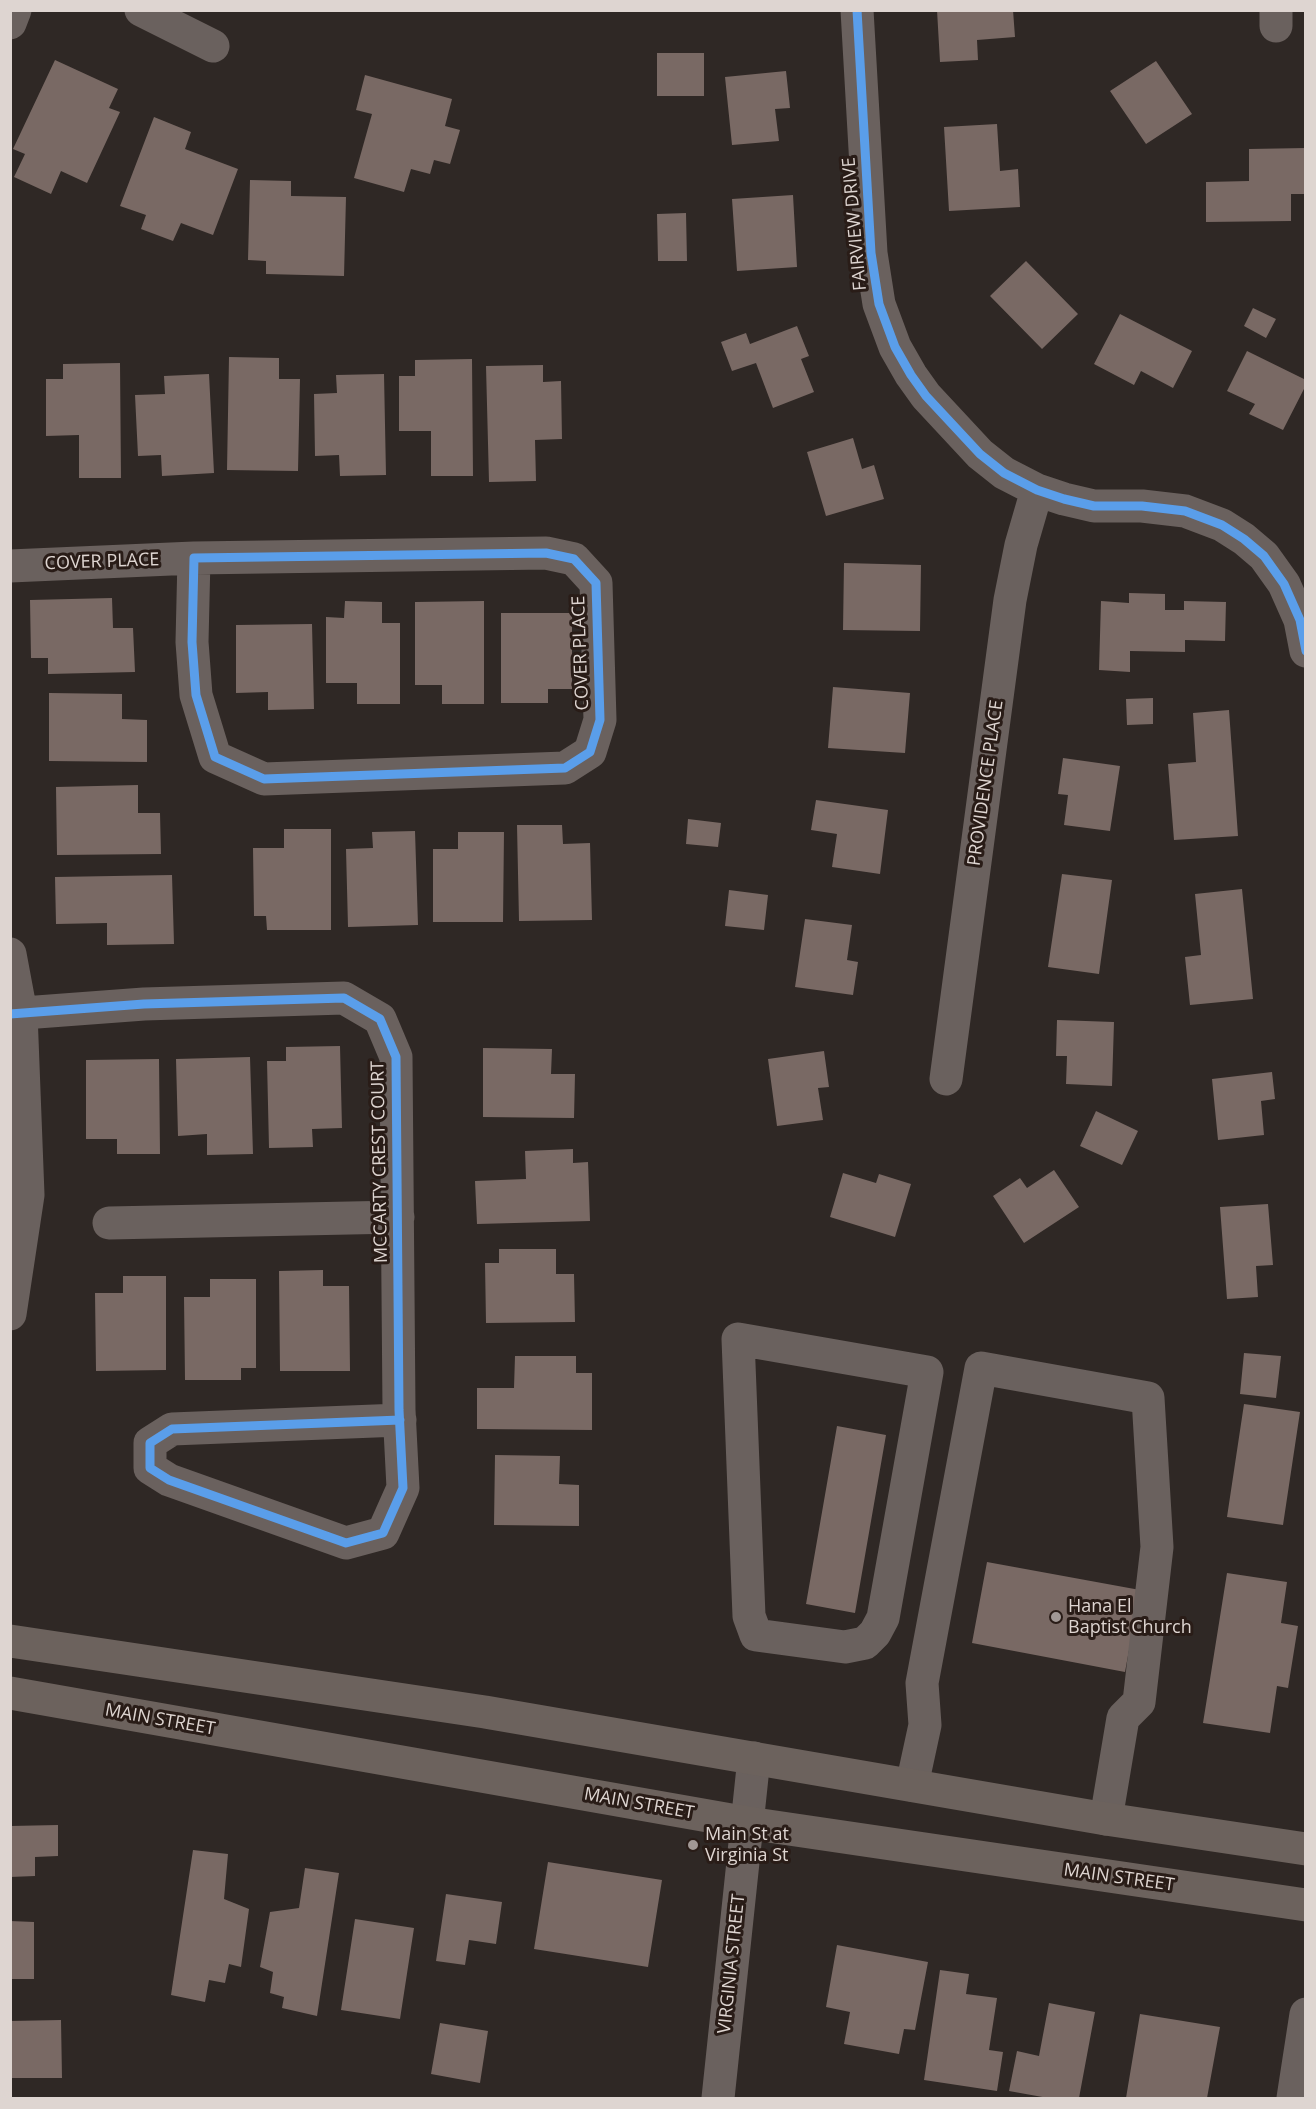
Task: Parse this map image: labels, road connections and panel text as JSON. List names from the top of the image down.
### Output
{
  "streets": {
    "main road": ["MAIN STREET"],
    "street": [
      "FAIRVIEW DRIVE",
      "COVER PLACE",
      "PROVIDENCE PLACE",
      "MCCARTY CREST COURT",
      "VIRGINIA STREET"
    ]
  },
  "crossings": [
    ["FAIRVIEW DRIVE", "PROVIDENCE PLACE"],
    ["MAIN STREET", "VIRGINIA STREET"]
  ],
  "places": ["Hana El Baptist Church", "Main St at Virginia St"]
}
